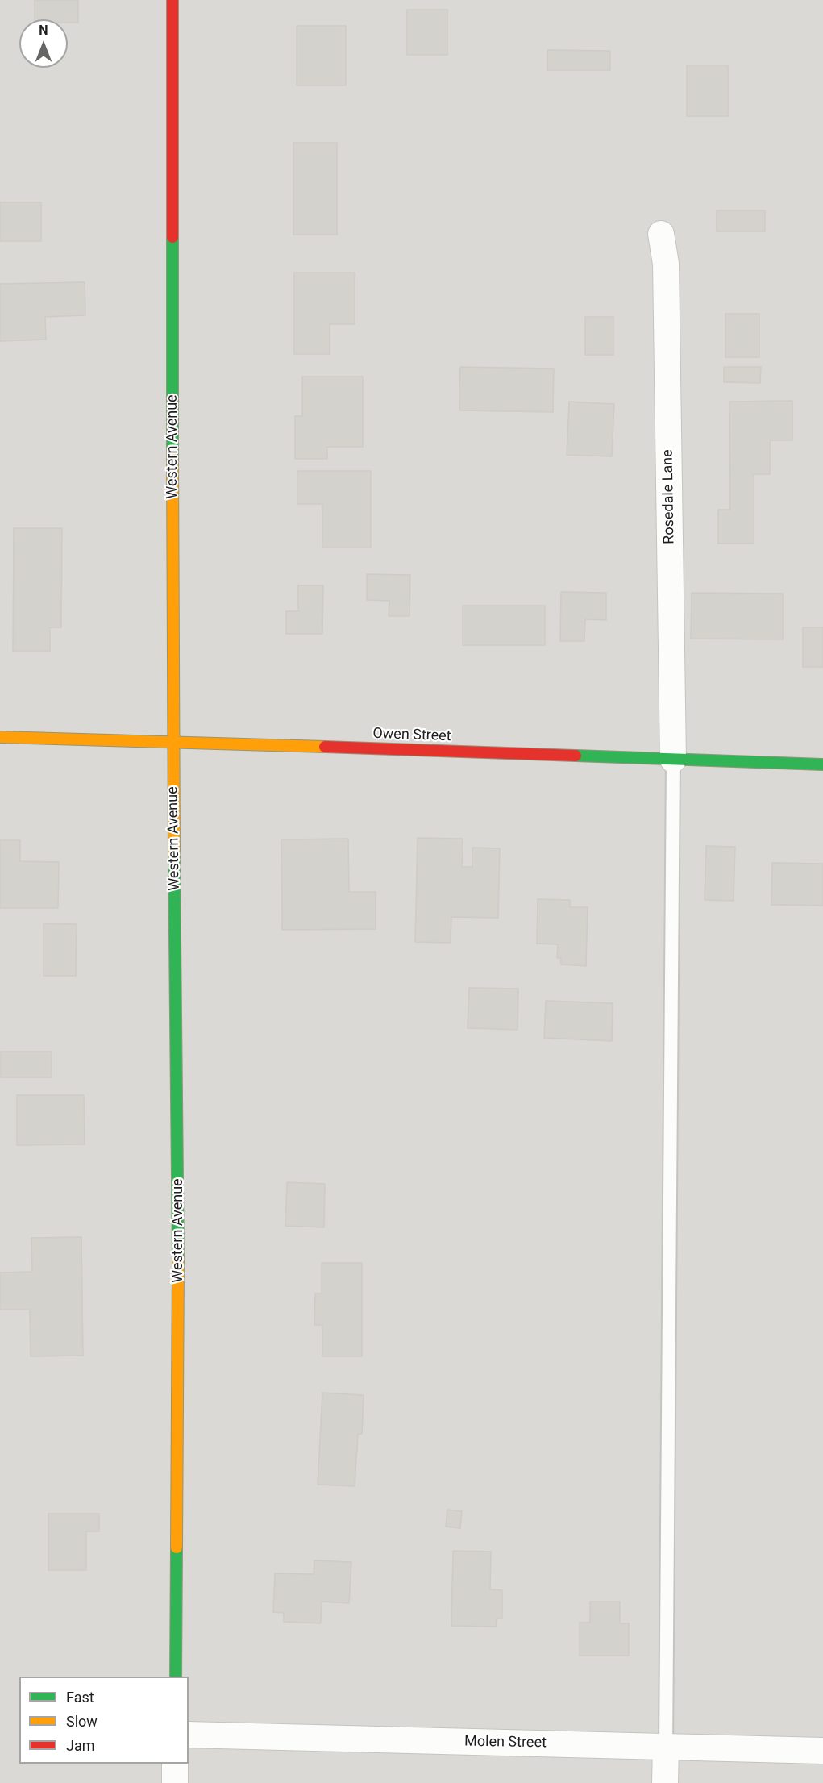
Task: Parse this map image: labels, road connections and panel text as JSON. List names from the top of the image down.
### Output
{
  "streets": {
    "street": [
      "Western Avenue",
      "Rosedale Lane",
      "Owen Street",
      "Molen Street"
    ]
  },
  "crossings": [
    ["Western Avenue", "Owen Street"],
    ["Rosedale Lane", "Owen Street"]
  ],
  "legend": ["Fast", "Slow", "Jam"],
  "north": "top"
}
